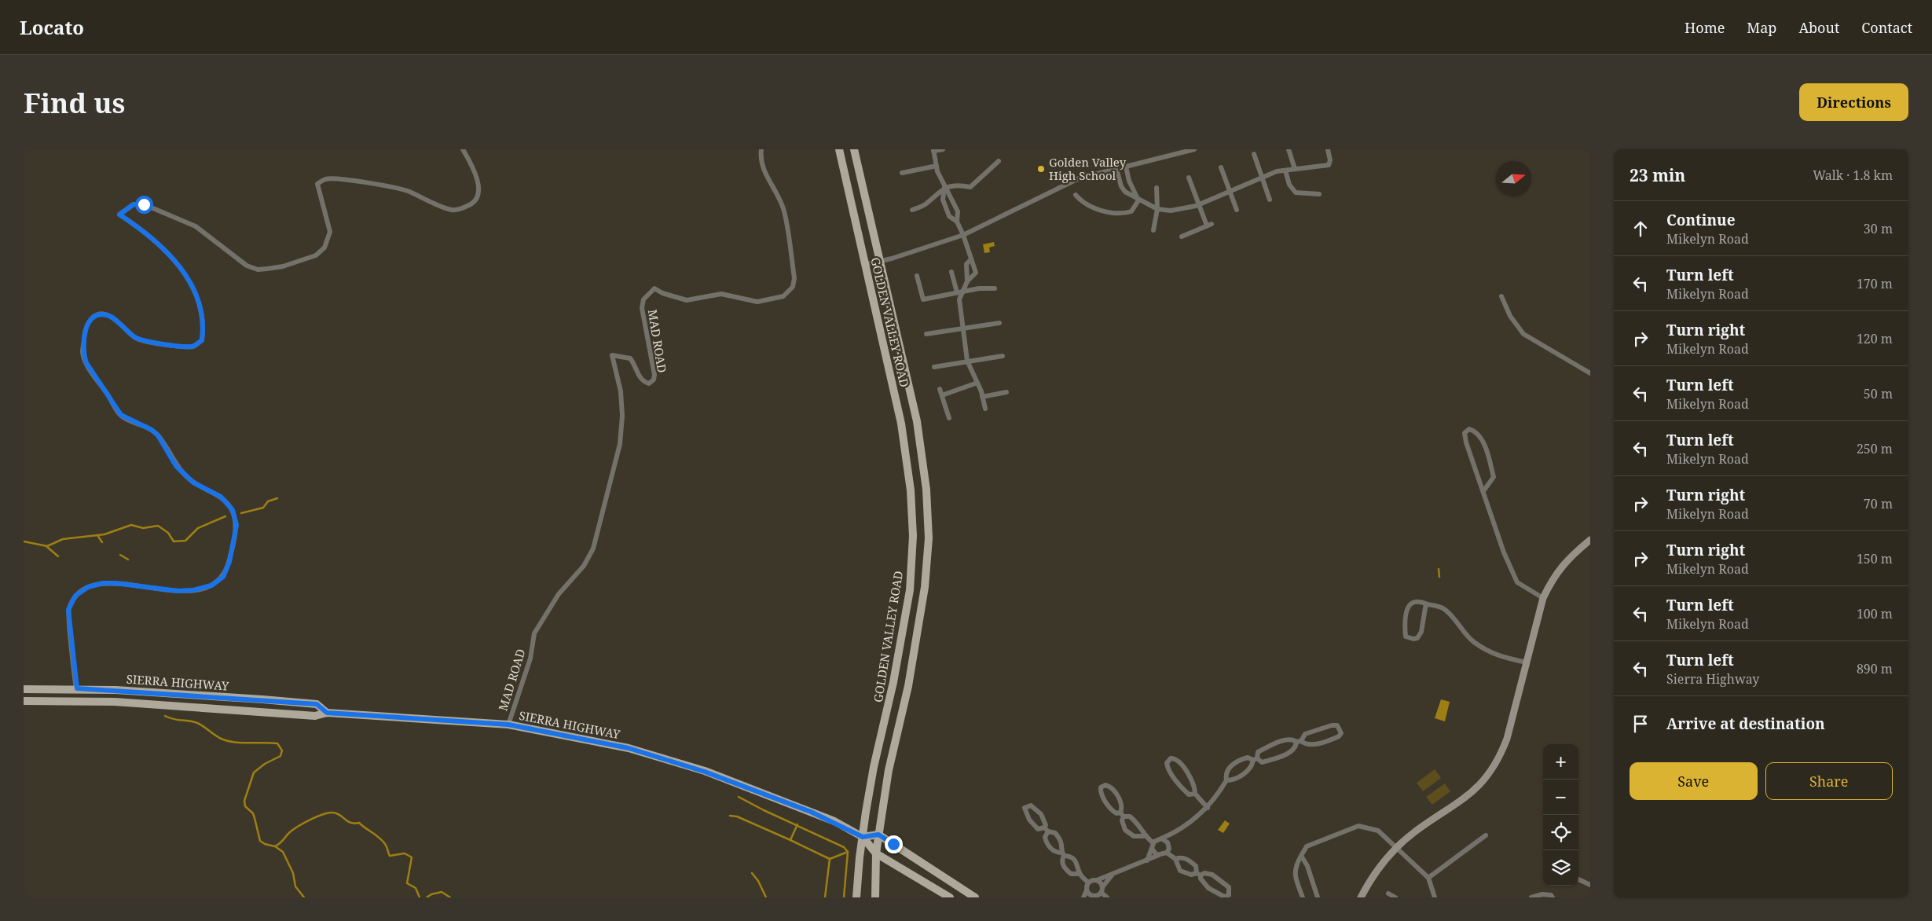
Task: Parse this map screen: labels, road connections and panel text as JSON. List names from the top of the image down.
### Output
{
  "streets": {
    "main road": ["GOLDEN VALLEY ROAD", "SIERRA HIGHWAY"],
    "street": ["MAD ROAD"]
  },
  "crossings": [
    ["GOLDEN VALLEY ROAD", "SIERRA HIGHWAY"],
    ["MAD ROAD", "SIERRA HIGHWAY"]
  ],
  "places": ["Golden Valley High School"],
  "north": "right",
  "page": {
    "header": "Locato",
    "nav": [
      "Home",
      "Map",
      "About",
      "Contact"
    ],
    "buttons": [
      "Directions",
      ["Save", "Share"]
    ],
    "title": "Find us",
    "heading": ["23 min", "Walk · 1.8 km"],
    "list": [
      ["Continue", "Mikelyn Road", "30 m"],
      ["Turn left", "Mikelyn Road", "170 m"],
      ["Turn right", "Mikelyn Road", "120 m"],
      ["Turn left", "Mikelyn Road", "50 m"],
      ["Turn left", "Mikelyn Road", "250 m"],
      ["Turn right", "Mikelyn Road", "70 m"],
      ["Turn right", "Mikelyn Road", "150 m"],
      ["Turn left", "Mikelyn Road", "100 m"],
      ["Turn left", "Sierra Highway", "890 m"],
      "Arrive at destination"
    ],
    "map_buttons": ["+", "−"]
  }
}
